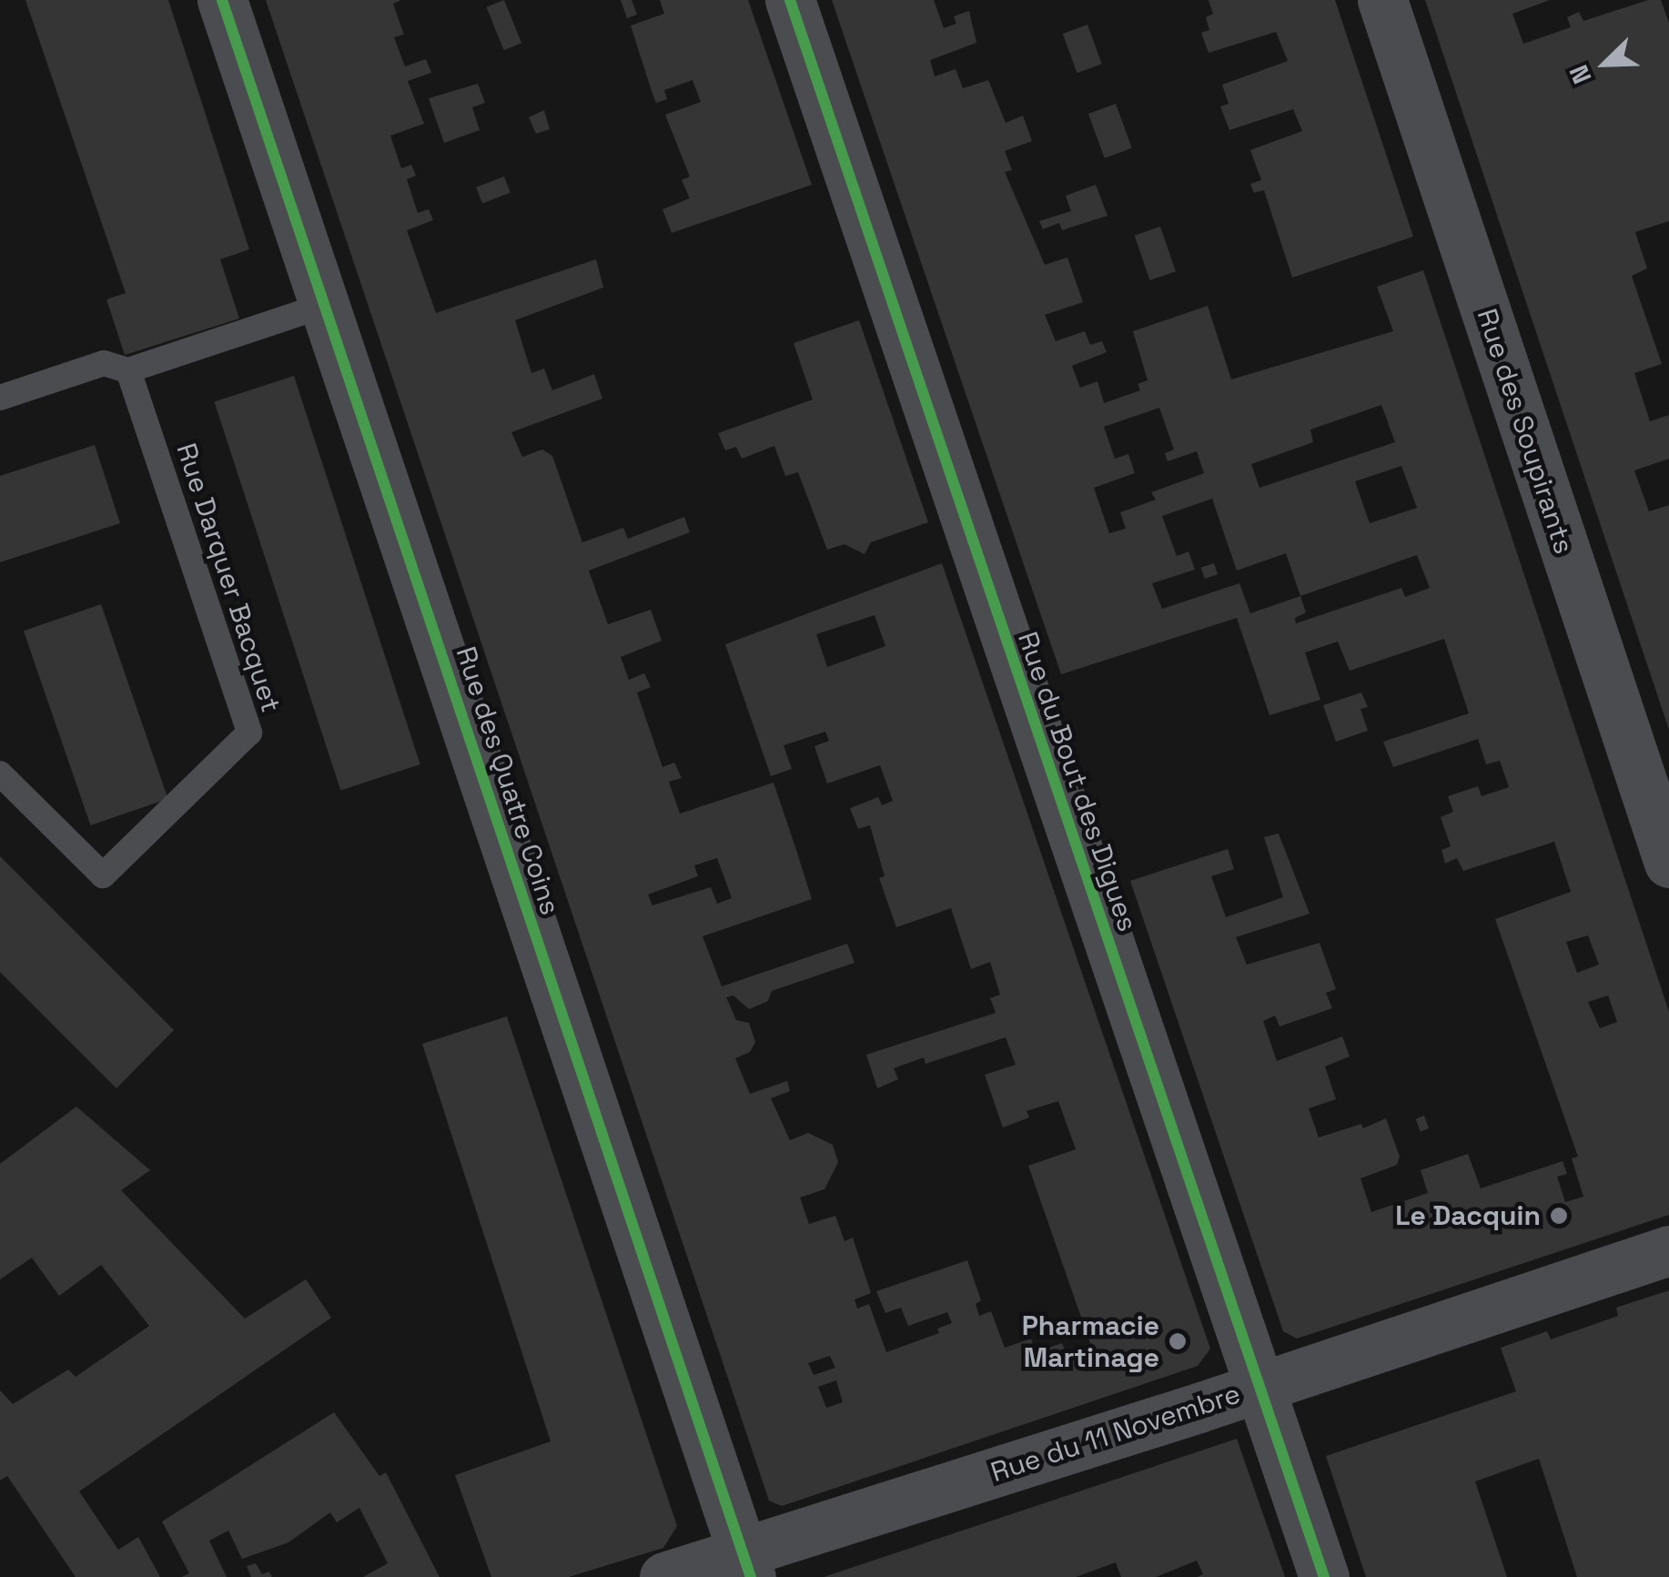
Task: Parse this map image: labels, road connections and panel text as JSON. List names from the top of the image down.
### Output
{
  "streets": {
    "street": [
      "Rue des Soupirants",
      "Rue des Quatre Coins",
      "Rue du Bout des Digues",
      "Rue du 11 Novembre"
    ],
    "lane": ["Rue Darquer Bacquet"]
  },
  "crossings": [
    ["Rue des Quatre Coins", "Rue du 11 Novembre"],
    ["Rue du Bout des Digues", "Rue du 11 Novembre"]
  ],
  "places": ["Le Dacquin", "Pharmacie Martinage"],
  "north": "bottom left"
}
